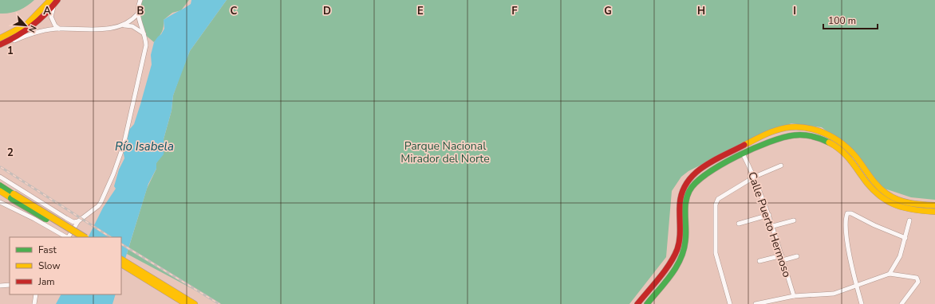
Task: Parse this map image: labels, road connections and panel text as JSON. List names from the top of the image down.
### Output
{
  "streets": {
    "street": ["Calle Puerto Hermoso"]
  },
  "water": ["Río Isabela"],
  "parks": ["Parque Nacional Mirador del Norte"],
  "legend": ["Fast", "Slow", "Jam"],
  "scale_bar": "100 m",
  "north": "bottom right",
  "grid": {
    "columns": [
      "A",
      "B",
      "C",
      "D",
      "E",
      "F",
      "G",
      "H",
      "I"
    ],
    "rows": ["1", "2"]
  }
}
